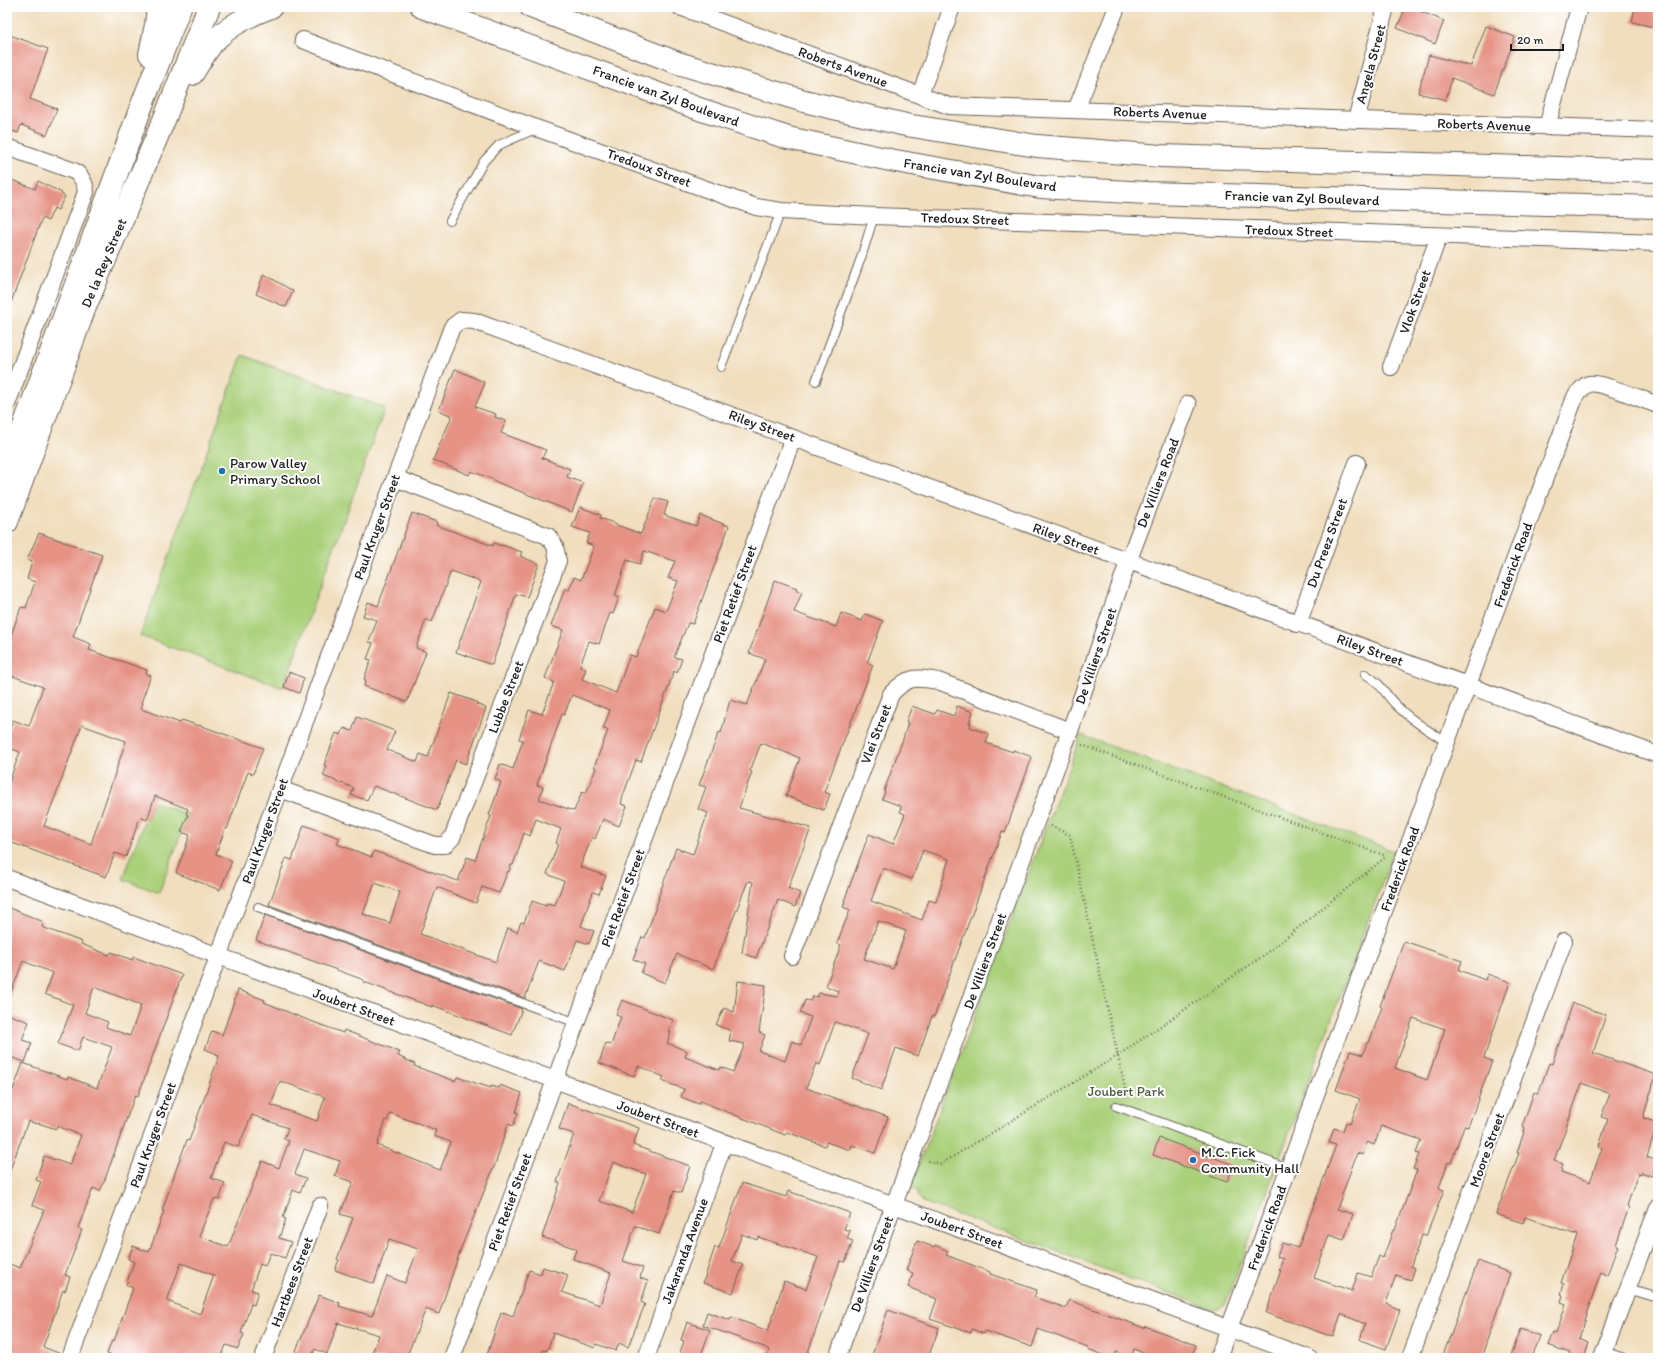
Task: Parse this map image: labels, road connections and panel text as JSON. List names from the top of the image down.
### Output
{
  "streets": {
    "main road": ["Francie van Zyl Boulevard", "De la Rey Street"],
    "street": [
      "Angela Street",
      "Roberts Avenue",
      "Tredoux Street",
      "Vlok Street",
      "Riley Street",
      "De Villiers Road",
      "Paul Kruger Street",
      "Du Preez Street",
      "Frederick Road",
      "Piet Retief Street",
      "De Villiers Street",
      "Lubbe Street",
      "Vlei Street",
      "Joubert Street",
      "Moore Street",
      "Jakaranda Avenue",
      "Hartbees Street"
    ]
  },
  "crossings": [
    ["Angela Street", "Roberts Avenue"],
    ["Tredoux Street", "Vlok Street"],
    ["Riley Street", "De Villiers Road"],
    ["Riley Street", "Paul Kruger Street"],
    ["Riley Street", "Du Preez Street"],
    ["Riley Street", "Frederick Road"],
    ["Riley Street", "Piet Retief Street"],
    ["Riley Street", "De Villiers Street"],
    ["De Villiers Road", "De Villiers Street"],
    ["Paul Kruger Street", "Lubbe Street"],
    ["Paul Kruger Street", "Joubert Street"],
    ["Frederick Road", "Joubert Street"],
    ["Piet Retief Street", "Joubert Street"],
    ["De Villiers Street", "Vlei Street"],
    ["De Villiers Street", "Joubert Street"],
    ["Joubert Street", "Jakaranda Avenue"]
  ],
  "parks": ["Joubert Park"],
  "places": ["Parow Valley Primary School", "M.C. Fick Community Hall"],
  "scale_bar": "20 m"
}
